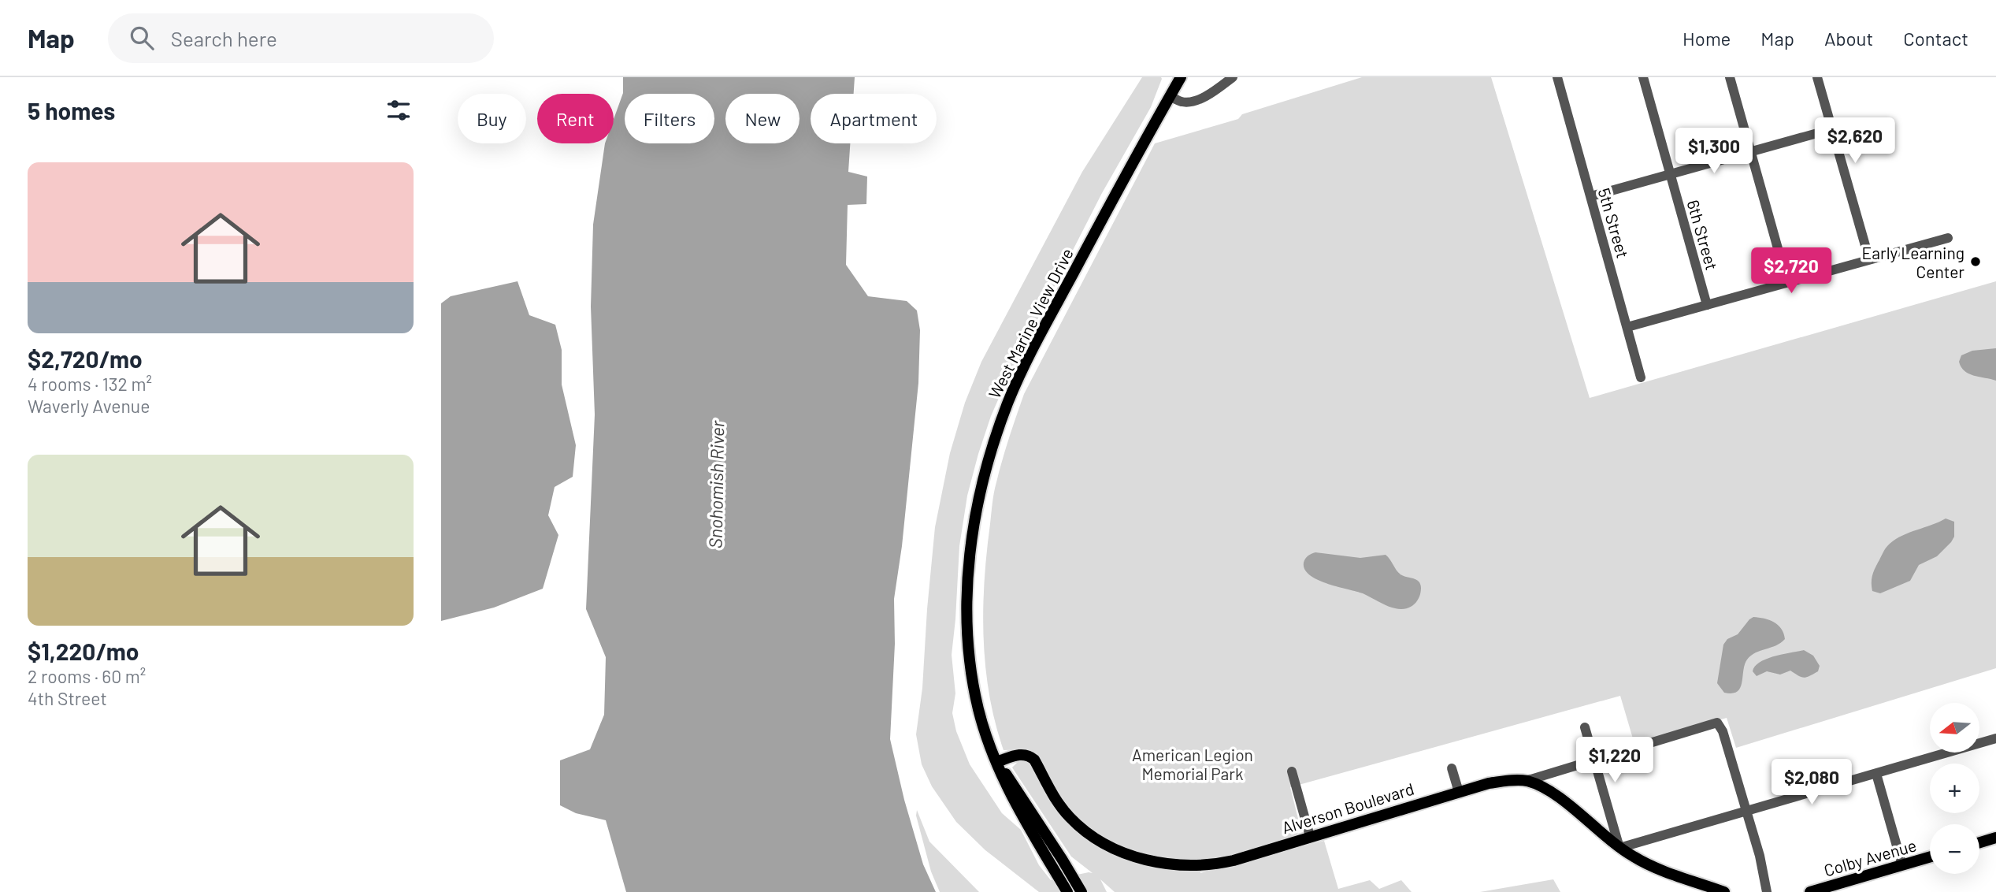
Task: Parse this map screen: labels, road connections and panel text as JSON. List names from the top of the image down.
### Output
{
  "streets": {
    "main road": ["West Marine View Drive", "Alverson Boulevard", "Colby Avenue"],
    "street": ["5th Street", "6th Street"]
  },
  "crossings": [
    ["West Marine View Drive", "Alverson Boulevard"]
  ],
  "water": ["Snohomish River"],
  "parks": ["American Legion Memorial Park"],
  "places": ["Early Learning Center"],
  "north": "left",
  "page": {
    "header": "Map",
    "search": "Search here",
    "nav": [
      "Home",
      "Map",
      "About",
      "Contact"
    ],
    "heading": "5 homes",
    "chip": [
      "Buy",
      "Rent",
      "Filters",
      "New",
      "Apartment"
    ],
    "price": [
      "$2,620",
      "$1,300",
      "$2,720",
      "$1,220",
      "$2,080"
    ],
    "list": [
      {
        "name": "$2,720/mo",
        "note": "4 rooms · 132 m² · Waverly Avenue"
      },
      {
        "name": "$1,220/mo",
        "note": "2 rooms · 60 m² · 4th Street"
      }
    ],
    "map_buttons": ["+", "−"]
  }
}
